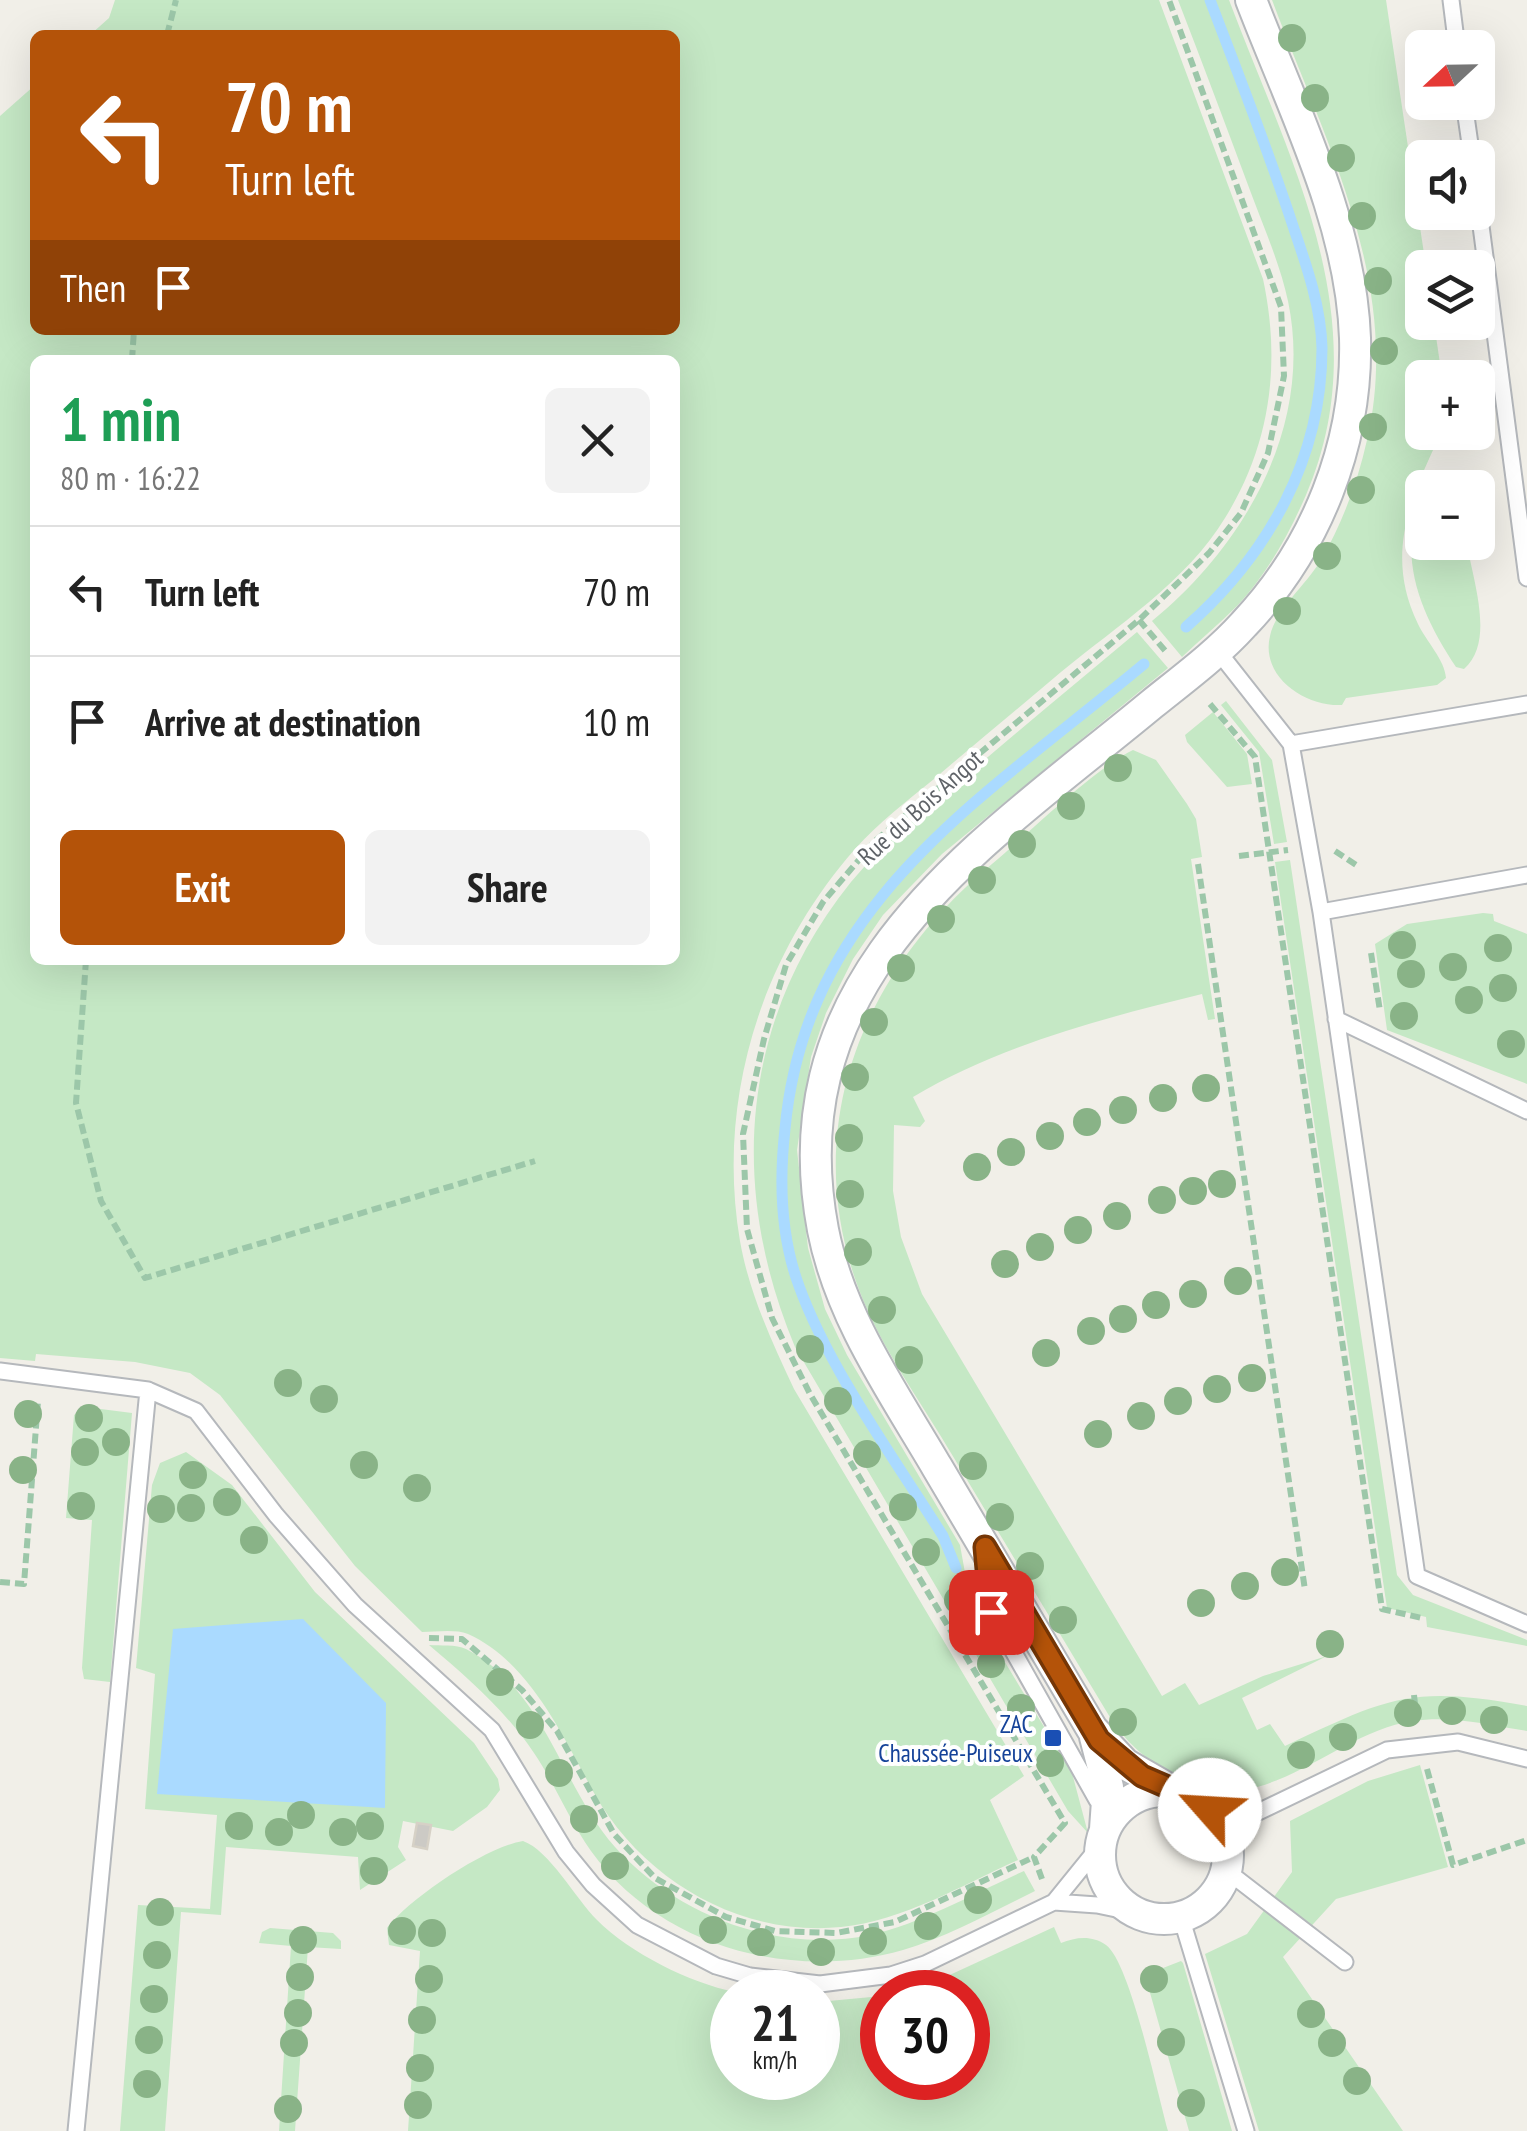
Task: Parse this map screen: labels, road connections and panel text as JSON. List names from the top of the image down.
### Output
{
  "streets": {
    "path": ["Rue du Bois Angot"]
  },
  "places": {
    "transit": ["ZAC Chaussée-Puiseux"]
  },
  "north": "left",
  "page": {
    "map_buttons": ["+", "−"],
    "turn": ["70 m", "Turn left"],
    "then": "Then",
    "heading": ["1 min", "80 m · 16:22"],
    "list": [
      {
        "name": "Turn left",
        "value": "70 m"
      },
      {
        "name": "Arrive at destination",
        "value": "10 m"
      }
    ],
    "buttons": ["Exit", "Share"],
    "speed": "21 km/h",
    "limit": "30"
  }
}
